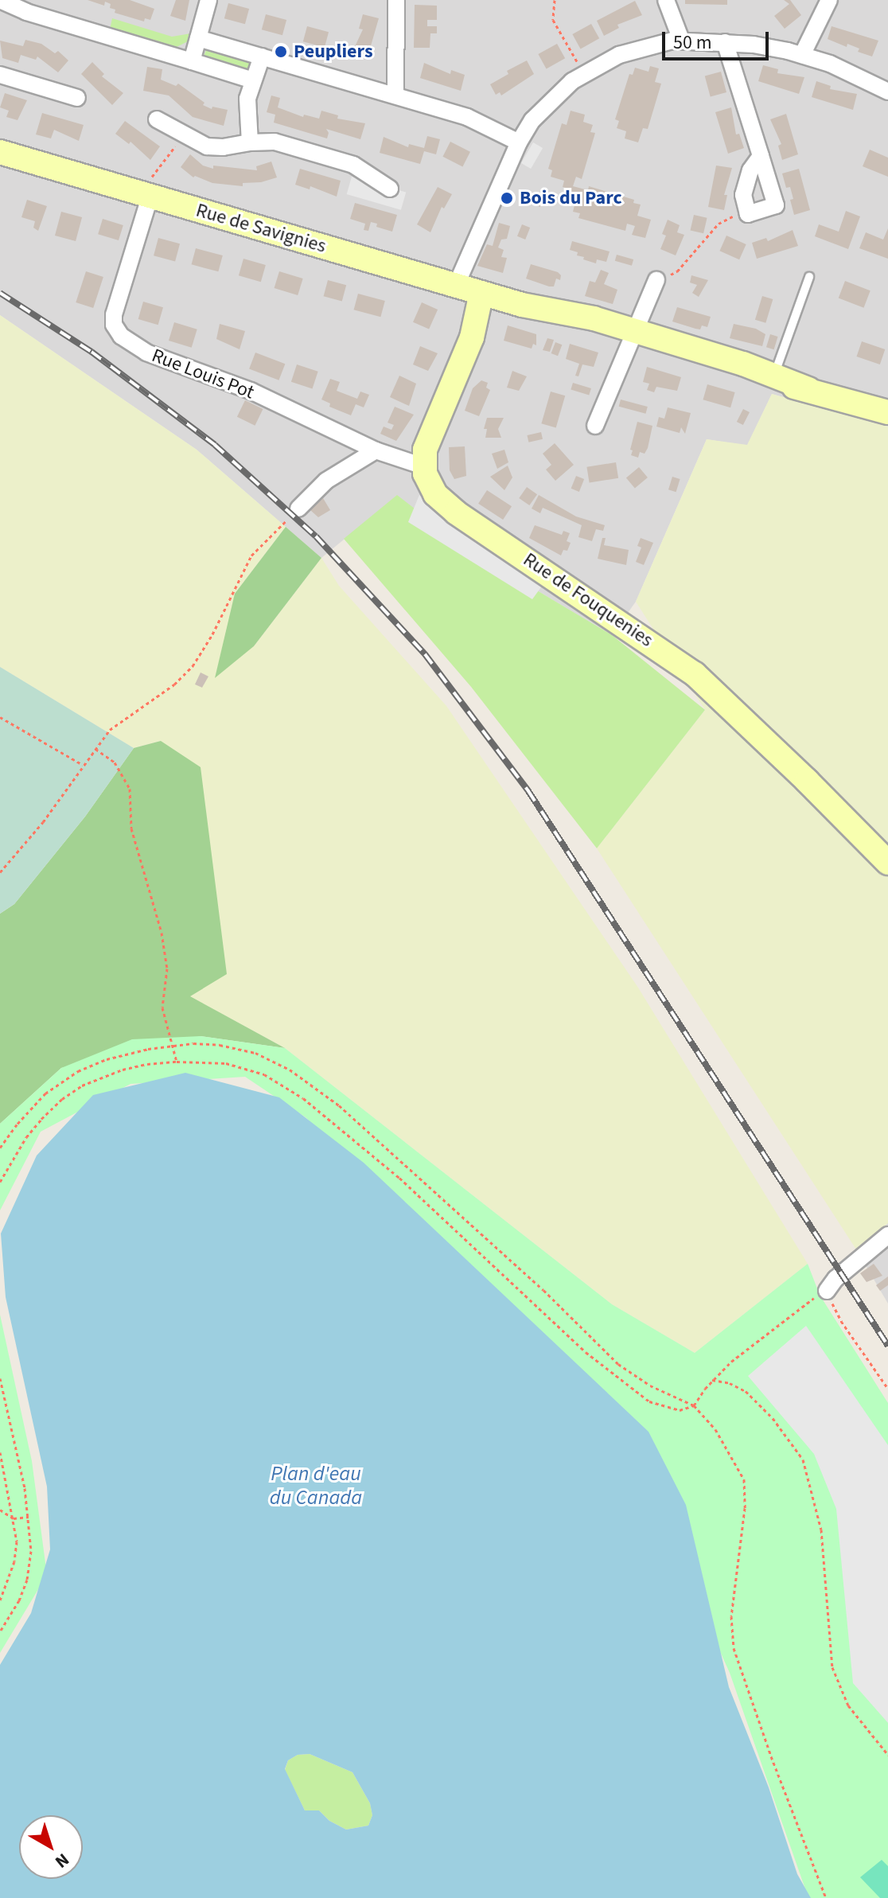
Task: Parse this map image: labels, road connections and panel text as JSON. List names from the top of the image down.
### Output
{
  "streets": {
    "street": ["Rue de Savignies", "Rue Louis Pot", "Rue de Fouquenies"]
  },
  "crossings": [
    ["Rue de Savignies", "Rue Louis Pot"],
    ["Rue Louis Pot", "Rue de Fouquenies"]
  ],
  "water": ["Plan d'eau du Canada"],
  "places": ["Peupliers", "Bois du Parc"],
  "scale_bar": "50 m",
  "north": "bottom right"
}
